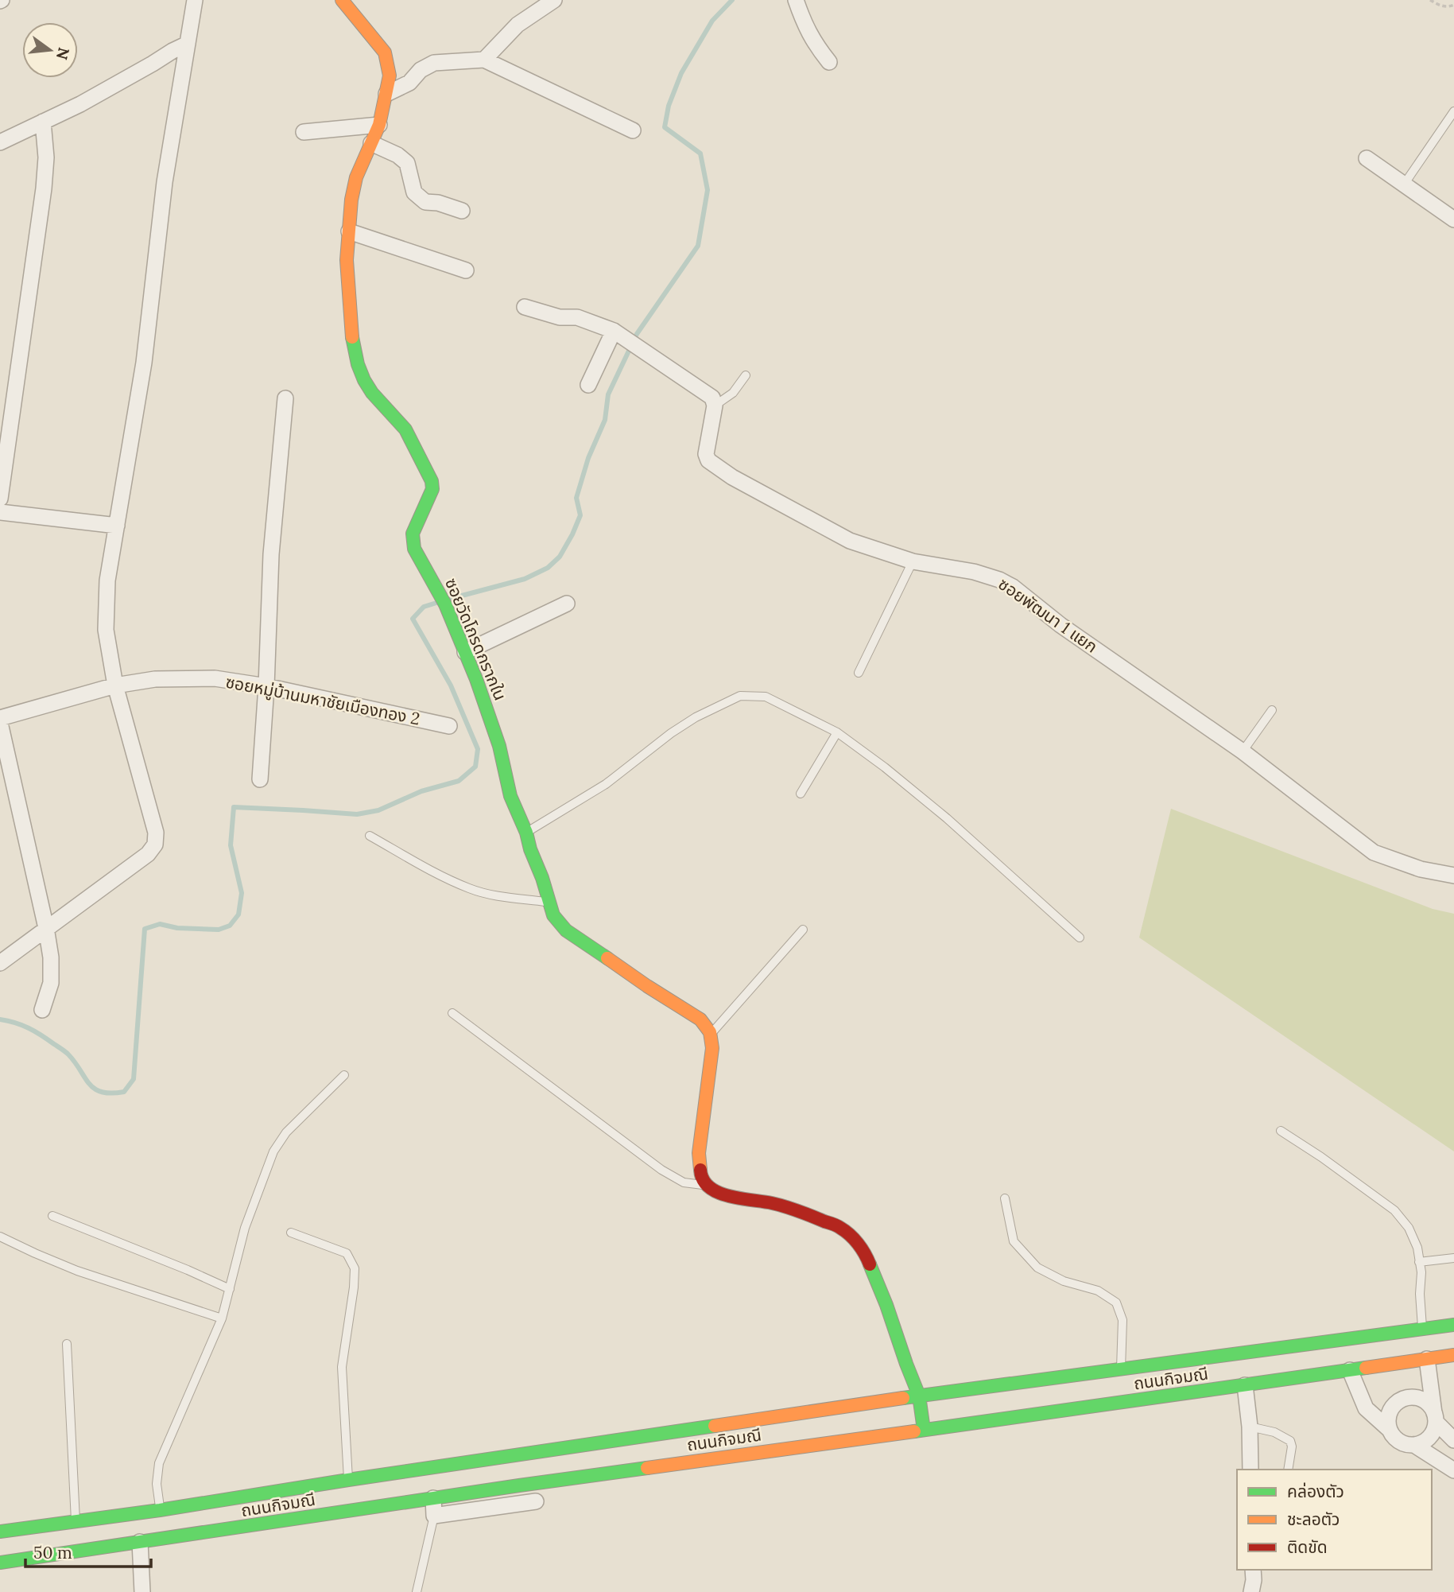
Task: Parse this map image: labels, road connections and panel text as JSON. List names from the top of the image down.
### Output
{
  "streets": {
    "main road": ["ซอยวัดโกรดกรากใน", "ถนนกิจมณี"],
    "street": ["ซอยพัฒนา 1 แยก", "ซอยหมู่บ้านมหาชัยเมืองทอง 2"]
  },
  "legend": ["คล่องตัว", "ชะลอตัว", "ติดขัด"],
  "scale_bar": "50 m",
  "north": "right"
}
